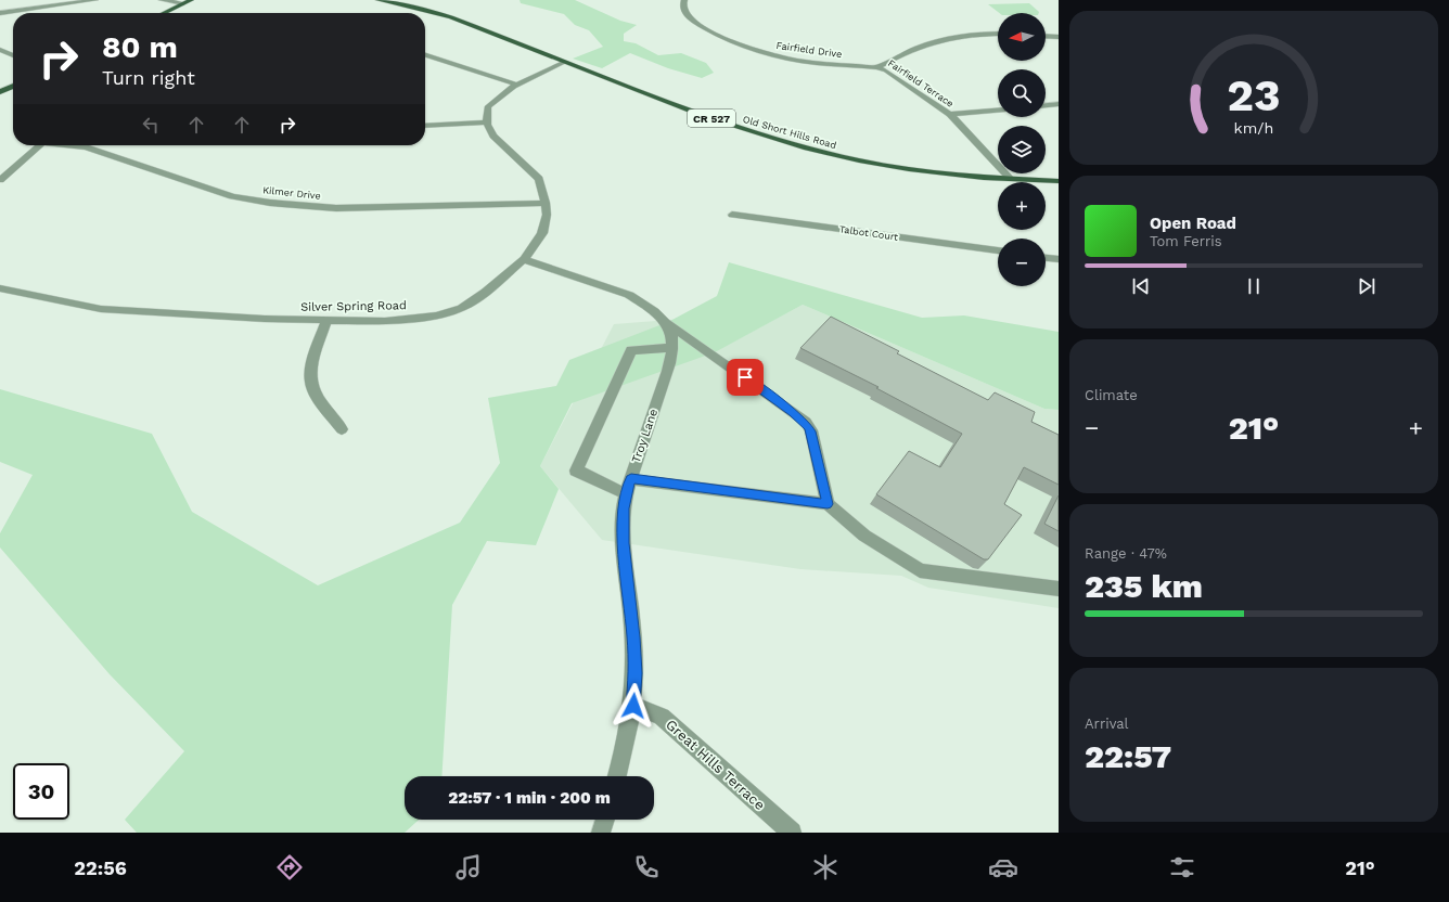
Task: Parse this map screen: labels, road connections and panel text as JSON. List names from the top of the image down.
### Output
{
  "streets": {
    "main road": ["CR 527", "Old Short Hills Road"],
    "street": [
      "Fairfield Drive",
      "Fairfield Terrace",
      "Kilmer Drive",
      "Talbot Court",
      "Silver Spring Road",
      "Troy Lane",
      "Great Hills Terrace"
    ]
  },
  "crossings": [
    ["Fairfield Drive", "Fairfield Terrace"],
    ["Fairfield Terrace", "Old Short Hills Road"],
    ["Kilmer Drive", "Silver Spring Road"],
    ["Silver Spring Road", "Troy Lane"],
    ["Troy Lane", "Great Hills Terrace"]
  ],
  "north": "left",
  "page": {
    "map_buttons": ["+", "−"],
    "turn": ["80 m", "Turn right"],
    "song": ["Open Road", "Tom Ferris"],
    "tile": [
      "Climate",
      ["Range · 47%", "235 km"],
      ["Arrival", "22:57"]
    ],
    "heat": ["−", "21°", "+"],
    "limit": "30",
    "trip": "22:57 · 1 min · 200 m",
    "tabs": ["22:56", "21°"],
    "gauge": ["23", "km/h"]
  }
}
